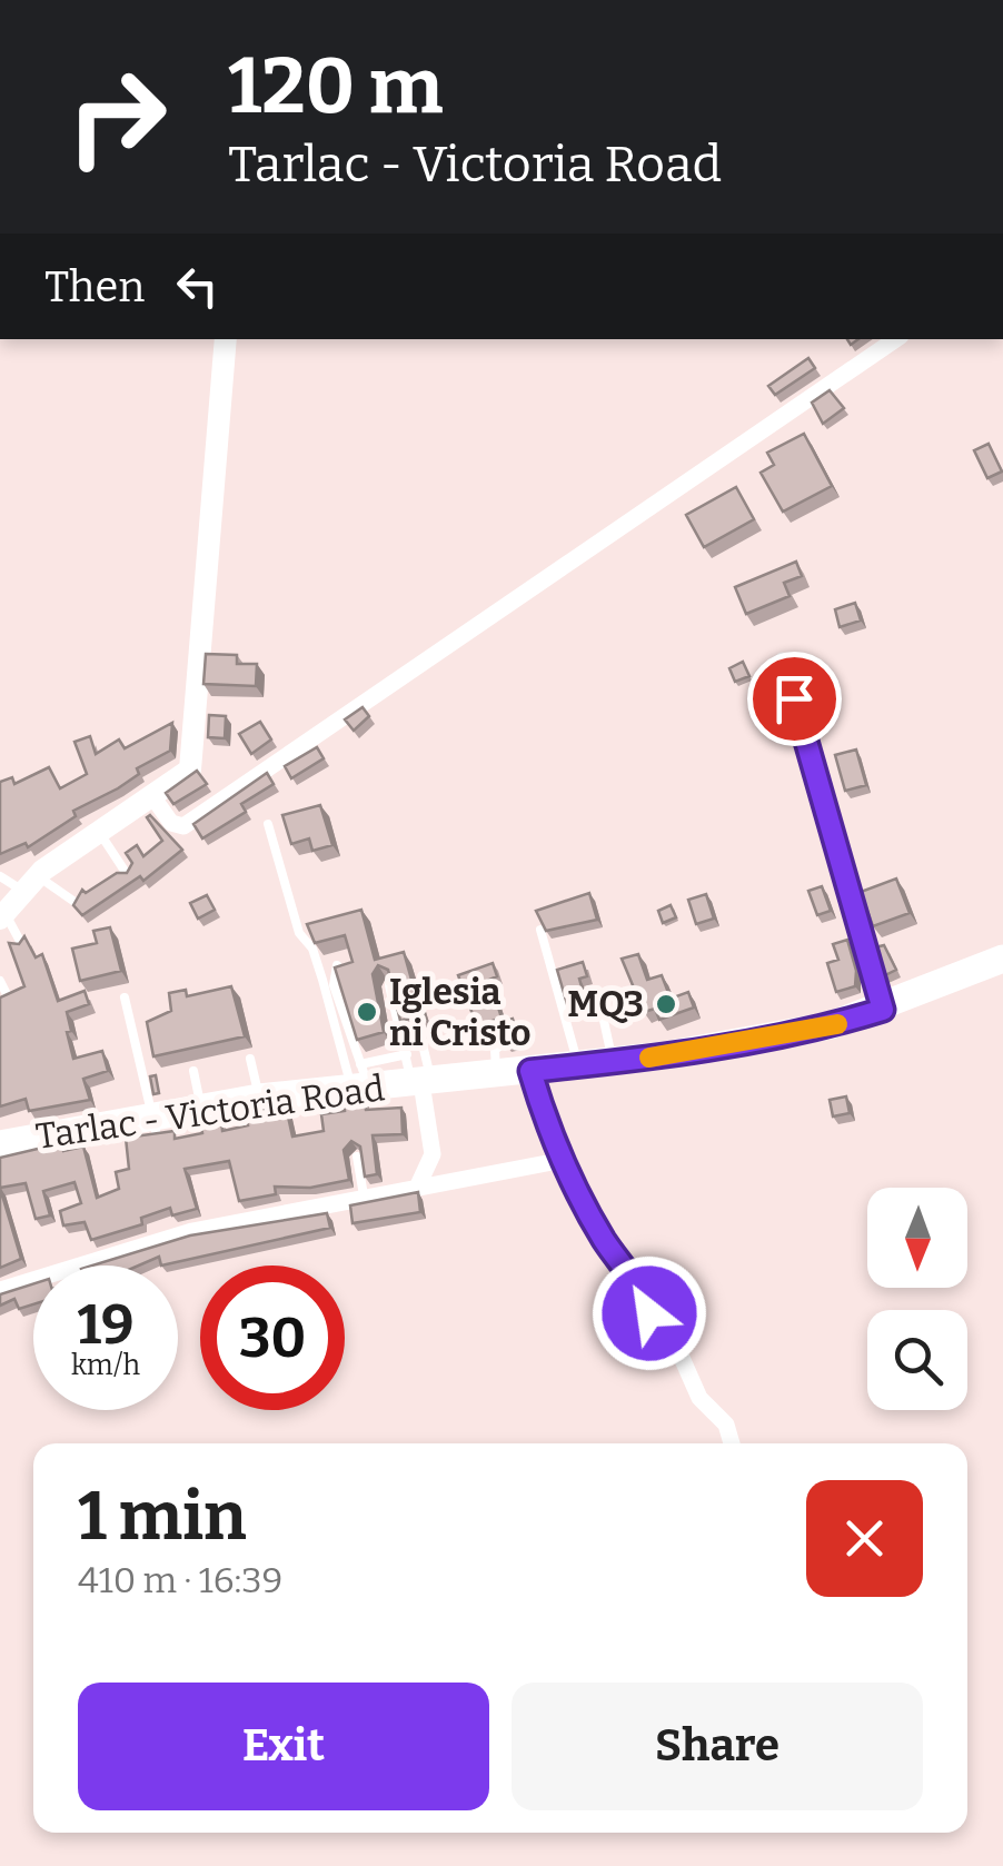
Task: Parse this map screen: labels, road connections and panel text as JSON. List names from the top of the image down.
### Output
{
  "streets": {
    "main road": ["Tarlac - Victoria Road"]
  },
  "places": ["MQ3", "Iglesia ni Cristo"],
  "north": "bottom",
  "page": {
    "turn": ["120 m", "Tarlac - Victoria Road"],
    "then": "Then",
    "speed": "19 km/h",
    "limit": "30",
    "heading": ["1 min", "410 m · 16:39"],
    "buttons": ["Exit", "Share"]
  }
}
